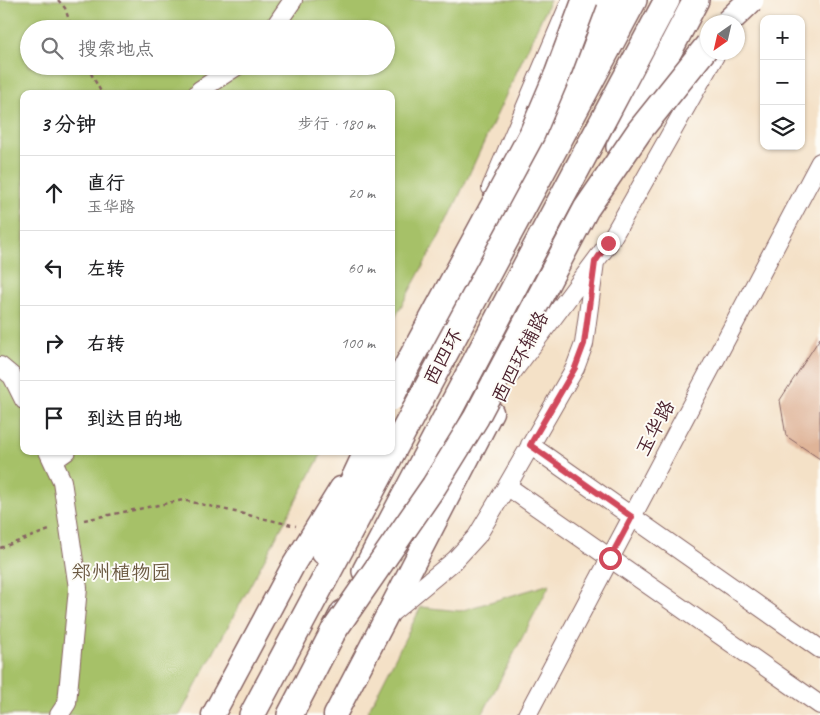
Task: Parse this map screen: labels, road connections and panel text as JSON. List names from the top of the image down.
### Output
{
  "streets": {
    "highway": ["西四环"],
    "main road": ["西四环辅路"],
    "street": ["玉华路"]
  },
  "parks": ["郑州植物园"],
  "north": "bottom left",
  "page": {
    "map_buttons": ["+", "−"],
    "search": "搜索地点",
    "heading": ["3 分钟", "步行 · 180 m"],
    "list": [
      ["直行", "玉华路", "20 m"],
      ["左转", "60 m"],
      ["右转", "100 m"],
      "到达目的地"
    ]
  }
}
